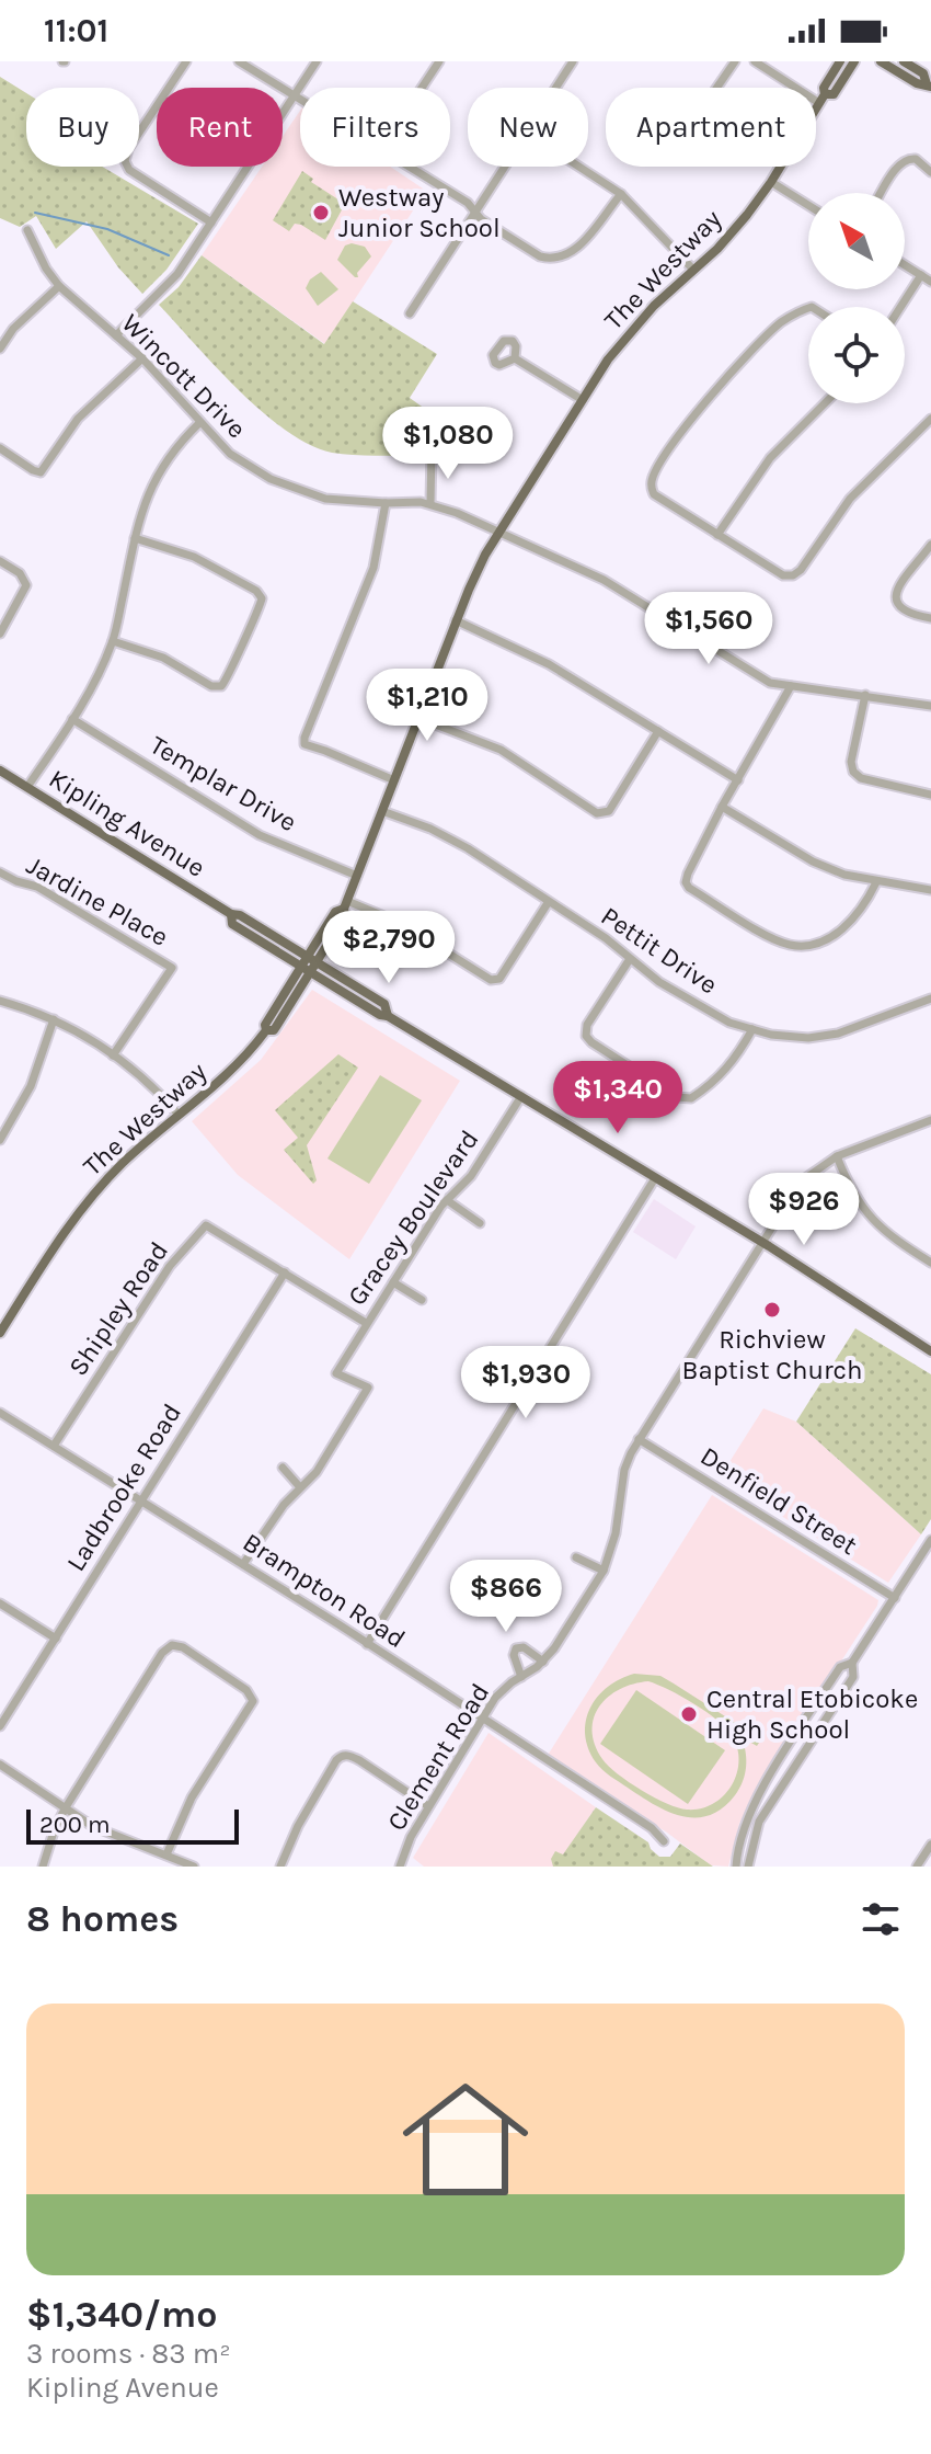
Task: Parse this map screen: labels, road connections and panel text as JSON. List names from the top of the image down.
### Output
{
  "streets": {
    "main road": ["The Westway", "Kipling Avenue"],
    "street": [
      "Wincott Drive",
      "Templar Drive",
      "Jardine Place",
      "Pettit Drive",
      "Gracey Boulevard",
      "Shipley Road",
      "Ladbrooke Road",
      "Denfield Street",
      "Brampton Road",
      "Clement Road"
    ]
  },
  "crossings": [
    ["The Westway", "Wincott Drive"],
    ["The Westway", "Templar Drive"],
    ["The Westway", "Kipling Avenue"],
    ["The Westway", "Pettit Drive"],
    ["Kipling Avenue", "Gracey Boulevard"],
    ["Kipling Avenue", "Clement Road"],
    ["Gracey Boulevard", "Shipley Road"],
    ["Gracey Boulevard", "Brampton Road"],
    ["Shipley Road", "Ladbrooke Road"],
    ["Shipley Road", "Brampton Road"],
    ["Ladbrooke Road", "Brampton Road"],
    ["Denfield Street", "Clement Road"],
    ["Brampton Road", "Clement Road"]
  ],
  "places": ["Westway Junior School", "Richview Baptist Church", "Central Etobicoke High School"],
  "scale_bar": "200 m",
  "north": "top left",
  "page": {
    "status": "11:01",
    "chip": [
      "Buy",
      "Rent",
      "Filters",
      "New",
      "Apartment"
    ],
    "price": [
      "$1,080",
      "$1,560",
      "$1,210",
      "$2,790",
      "$1,340",
      "$926",
      "$1,930",
      "$866"
    ],
    "scale": "200 m",
    "heading": "8 homes",
    "list": [
      {
        "name": "$1,340/mo",
        "note": "3 rooms · 83 m² · Kipling Avenue"
      }
    ]
  }
}
